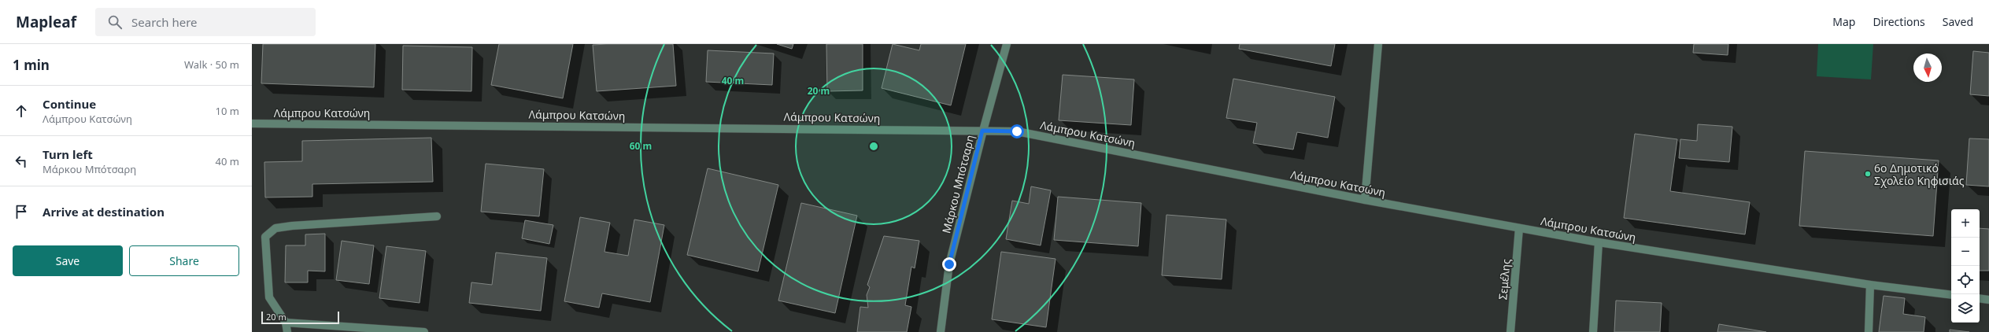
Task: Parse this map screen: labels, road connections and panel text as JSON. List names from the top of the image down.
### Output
{
  "streets": {
    "street": ["Λάμπρου Κατσώνη", "Μάρκου Μπότσαρη", "Σεμέλης"]
  },
  "crossings": [
    ["Λάμπρου Κατσώνη", "Μάρκου Μπότσαρη"],
    ["Λάμπρου Κατσώνη", "Σεμέλης"]
  ],
  "places": ["6ο Δημοτικό Σχολείο Κηφισιάς"],
  "scale_bar": "20 m",
  "north": "bottom",
  "page": {
    "header": "Mapleaf",
    "search": "Search here",
    "nav": ["Map", "Directions", "Saved"],
    "heading": ["1 min", "Walk · 50 m"],
    "list": [
      ["Continue", "Λάμπρου Κατσώνη", "10 m"],
      ["Turn left", "Μάρκου Μπότσαρη", "40 m"],
      "Arrive at destination"
    ],
    "map_buttons": ["+", "−"],
    "buttons": ["Save", "Share"],
    "scale": "20 m"
  },
  "rings": ["40 m", "20 m", "60 m"]
}
